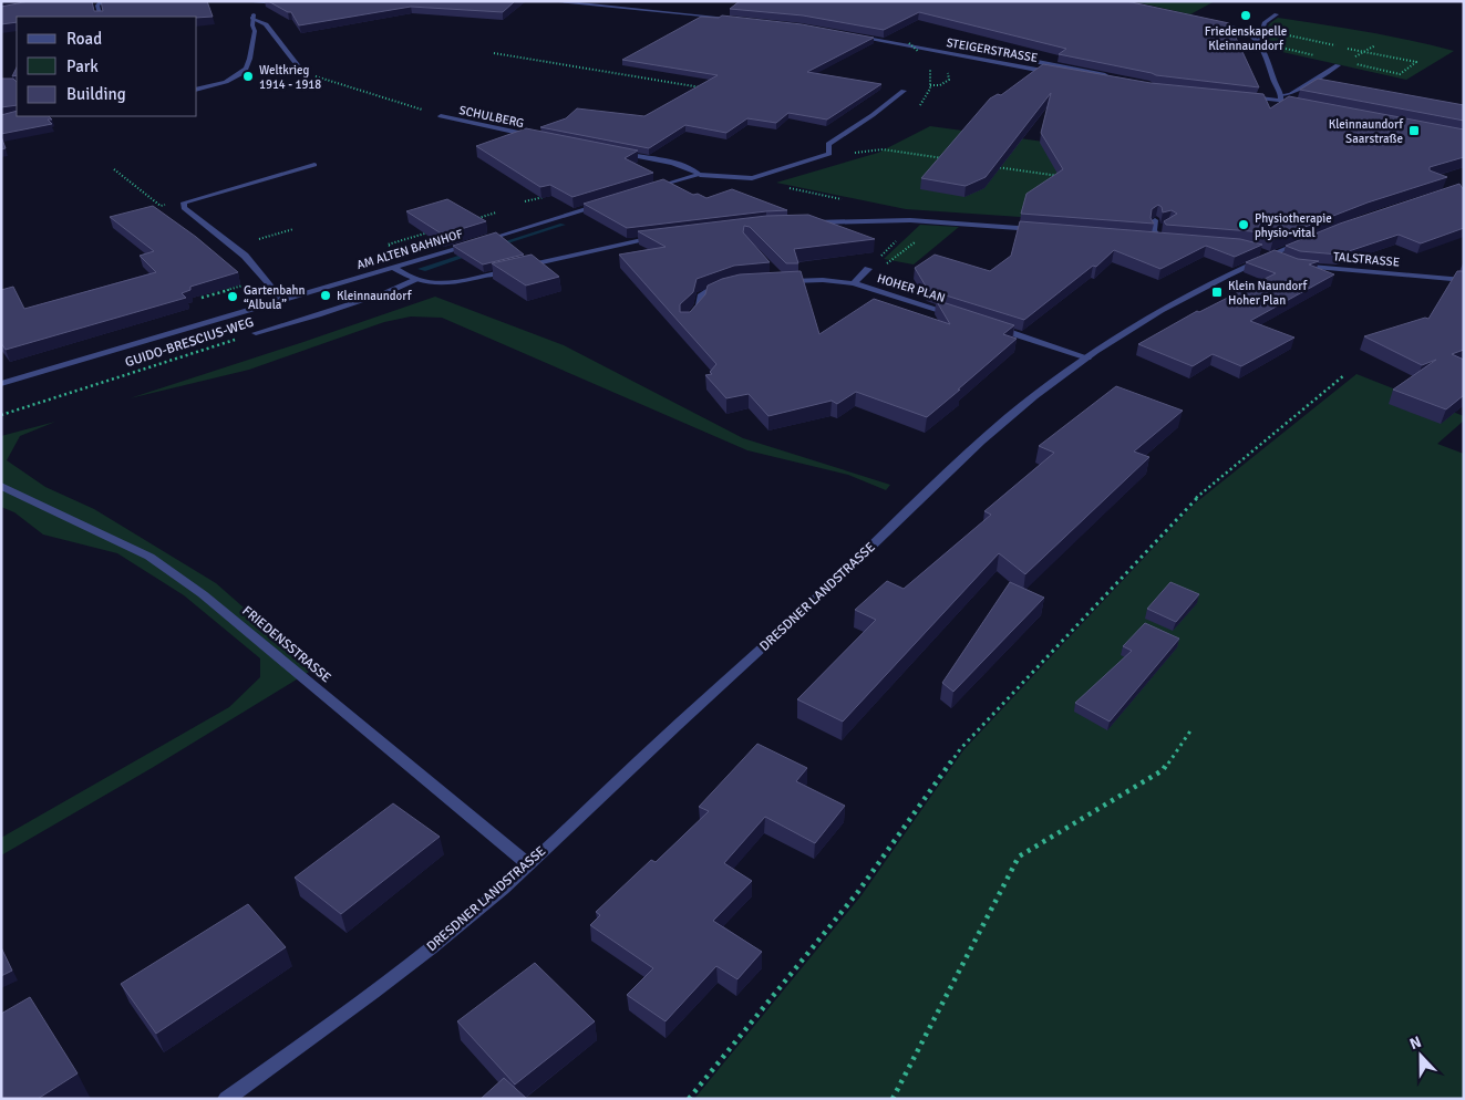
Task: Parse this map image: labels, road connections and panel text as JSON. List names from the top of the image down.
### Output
{
  "streets": {
    "street": [
      "STEIGERSTRASSE",
      "SCHULBERG",
      "AM ALTEN BAHNHOF",
      "TALSTRASSE",
      "HOHER PLAN",
      "GUIDO-BRESCIUS-WEG",
      "DRESDNER LANDSTRASSE",
      "FRIEDENSSTRASSE"
    ]
  },
  "crossings": [
    ["DRESDNER LANDSTRASSE", "FRIEDENSSTRASSE"]
  ],
  "places": {
    "other": [
      "Friedenskapelle Kleinnaundorf",
      "Weltkrieg 1914 - 1918",
      "Physiotherapie physio-vital",
      "Kleinnaundorf",
      "Gartenbahn “Albula”"
    ],
    "transit": ["Kleinnaundorf Saarstraße", "Klein Naundorf Hoher Plan"]
  },
  "legend": ["Road", "Park", "Building"],
  "north": "top"
}
